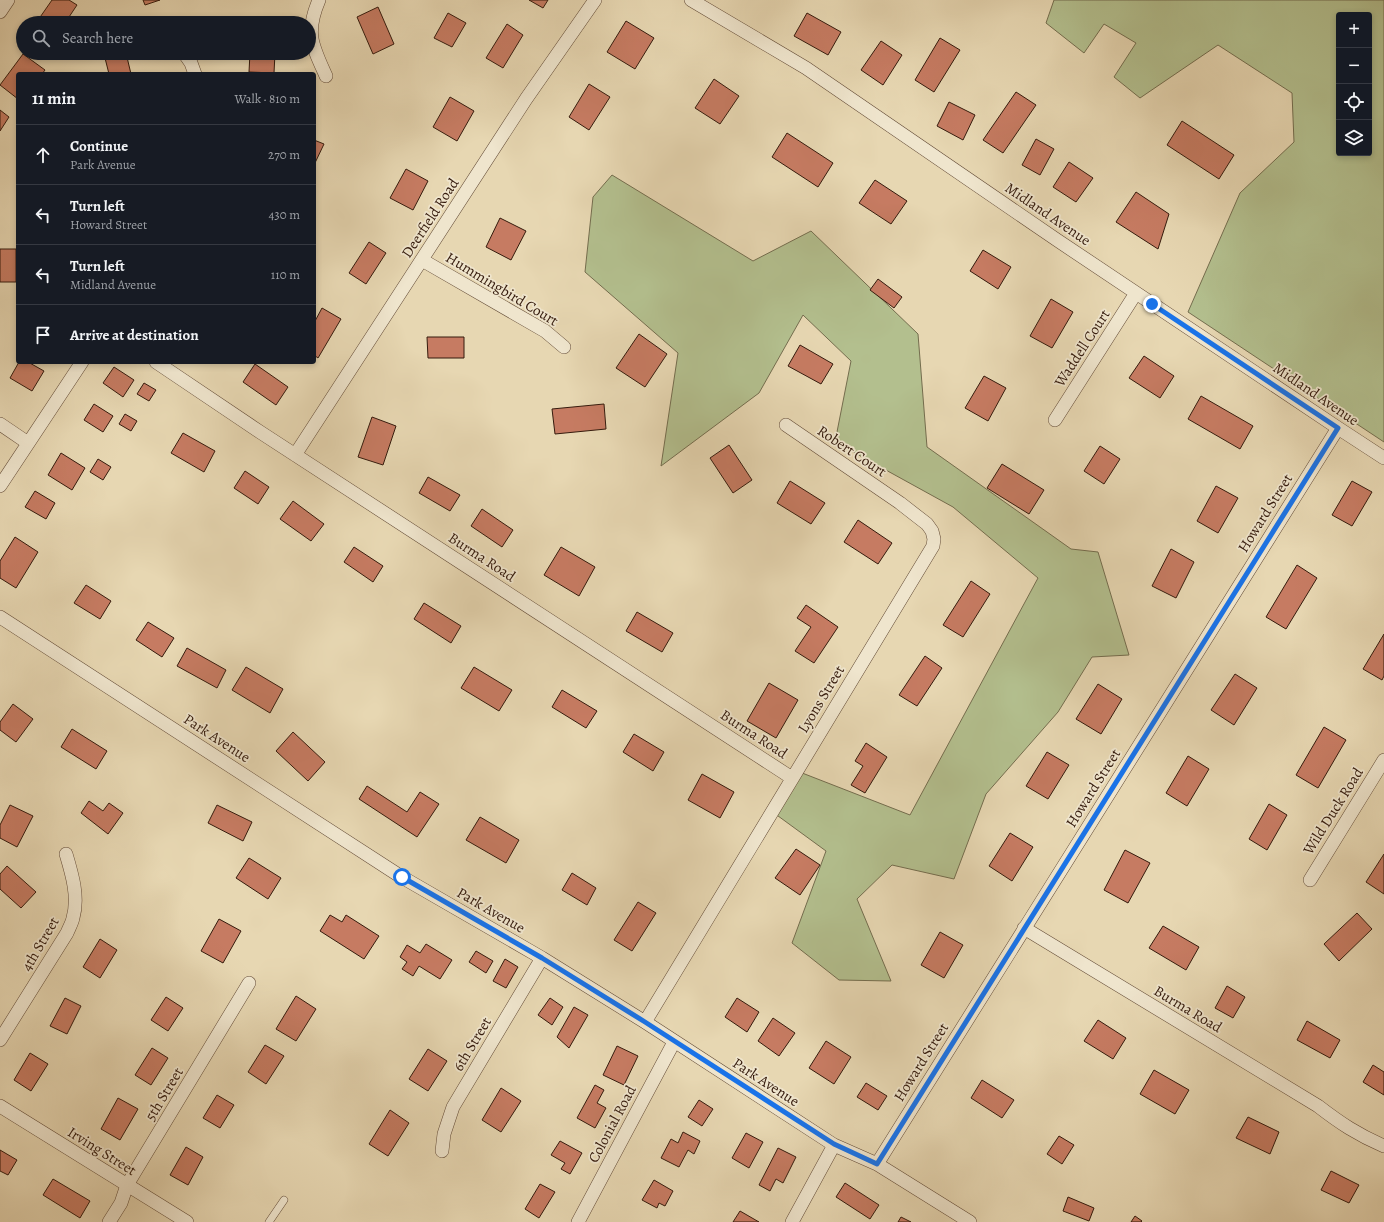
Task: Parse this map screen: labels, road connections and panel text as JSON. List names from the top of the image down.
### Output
{
  "streets": {
    "street": [
      "Midland Avenue",
      "Deerfield Road",
      "Hummingbird Court",
      "Waddell Court",
      "Robert Court",
      "Howard Street",
      "Burma Road",
      "Lyons Street",
      "Park Avenue",
      "Wild Duck Road",
      "4th Street",
      "6th Street",
      "5th Street",
      "Colonial Road",
      "Irving Street"
    ]
  },
  "crossings": [
    ["Midland Avenue", "Waddell Court"],
    ["Midland Avenue", "Howard Street"],
    ["Deerfield Road", "Hummingbird Court"],
    ["Deerfield Road", "Burma Road"],
    ["Robert Court", "Lyons Street"],
    ["Howard Street", "Burma Road"],
    ["Howard Street", "Park Avenue"],
    ["Burma Road", "Lyons Street"],
    ["Lyons Street", "Park Avenue"],
    ["Park Avenue", "6th Street"],
    ["Park Avenue", "Colonial Road"],
    ["5th Street", "Irving Street"]
  ],
  "page": {
    "map_buttons": ["+", "−"],
    "search": "Search here",
    "heading": ["11 min", "Walk · 810 m"],
    "list": [
      ["Continue", "Park Avenue", "270 m"],
      ["Turn left", "Howard Street", "430 m"],
      ["Turn left", "Midland Avenue", "110 m"],
      "Arrive at destination"
    ]
  }
}
